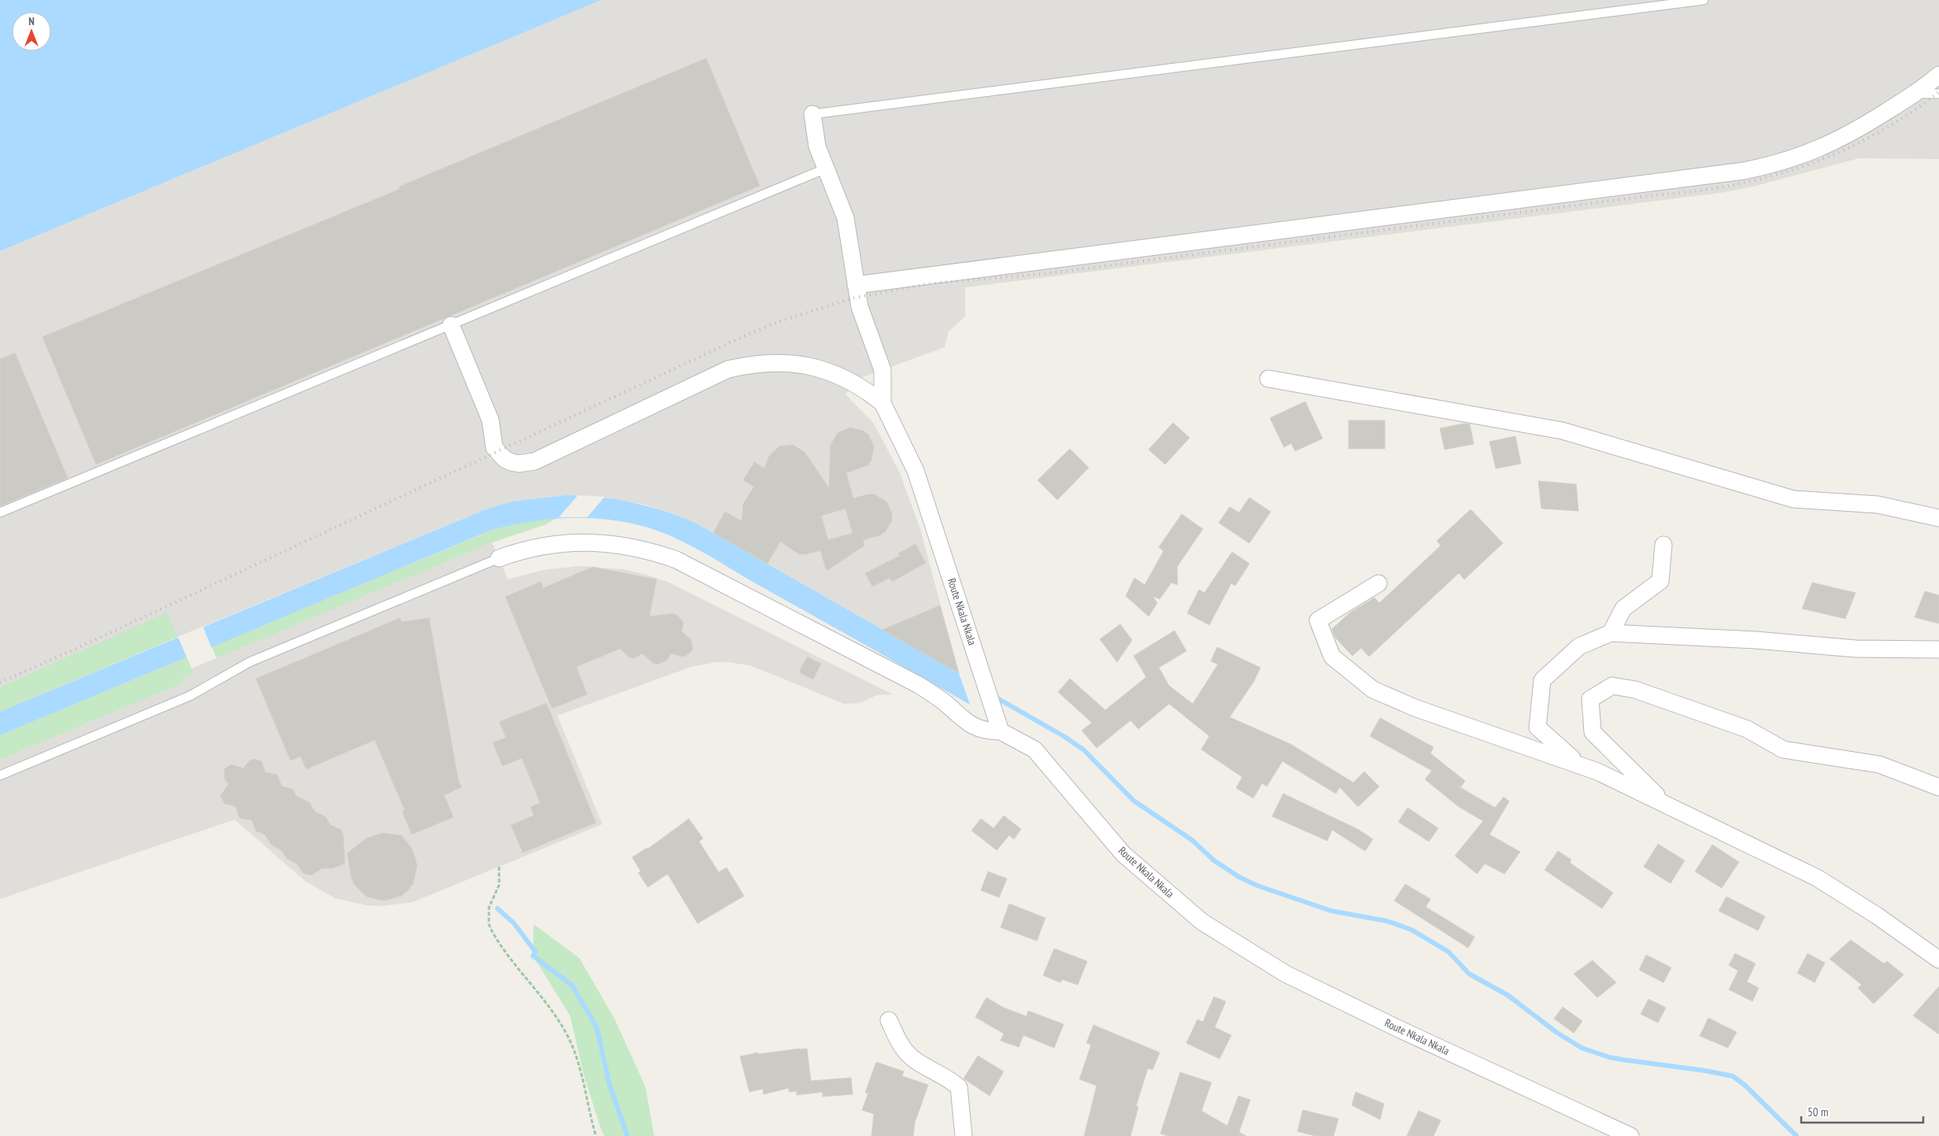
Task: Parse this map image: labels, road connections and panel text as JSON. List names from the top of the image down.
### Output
{
  "streets": {
    "street": ["Route Nkala Nkala"]
  },
  "scale_bar": "50 m",
  "north": "top"
}
